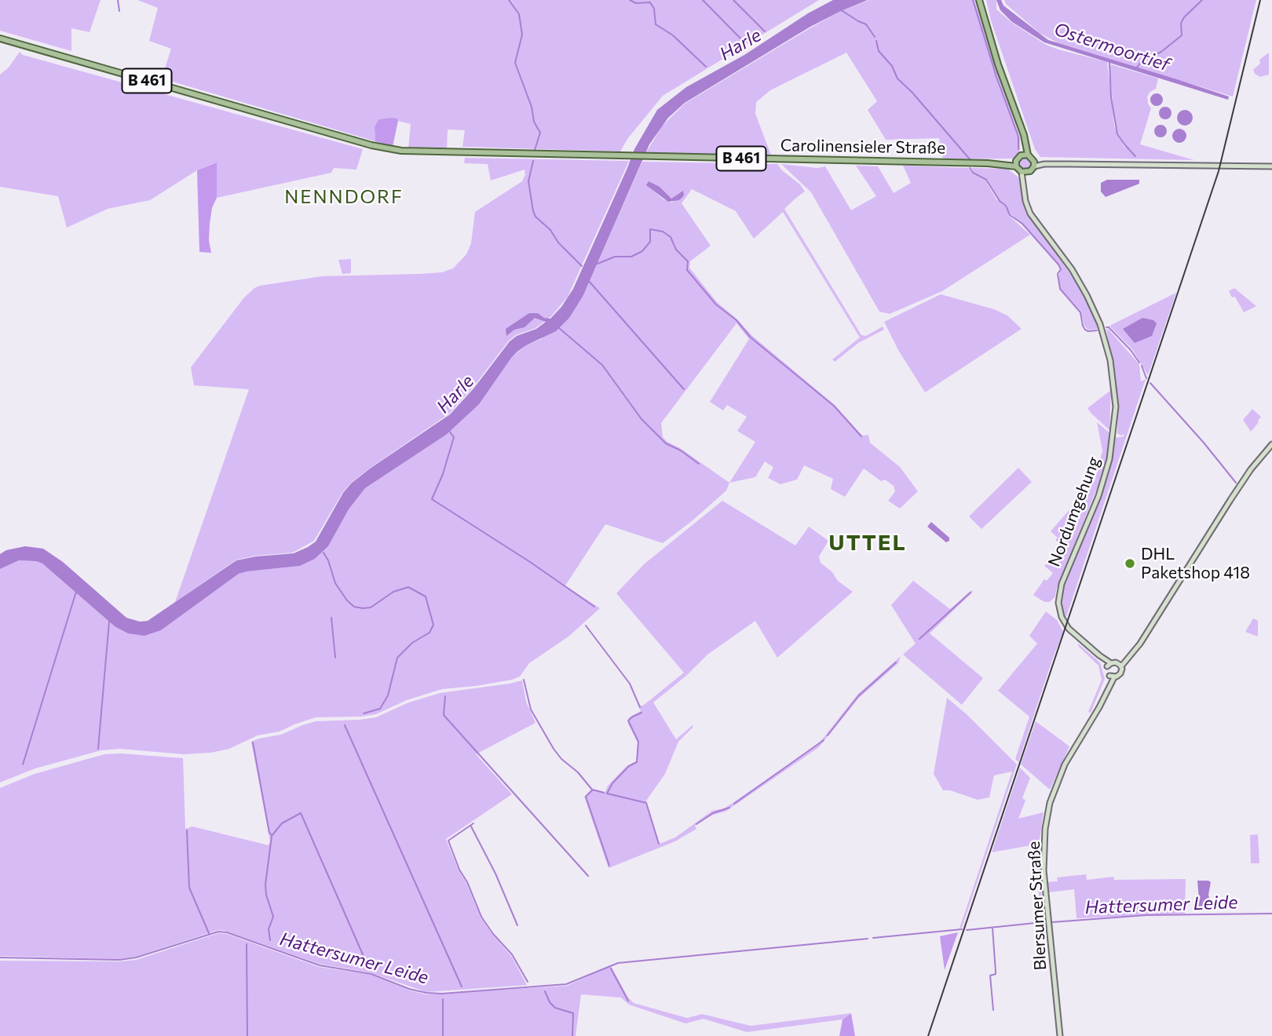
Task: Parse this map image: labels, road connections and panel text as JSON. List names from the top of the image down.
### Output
{
  "streets": {
    "main road": [
      "B 461",
      "Carolinensieler Straße",
      "Nordumgehung",
      "Blersumer Straße"
    ]
  },
  "districts": ["NENNDORF", "UTTEL"],
  "water": ["Harle", "Ostermoortief", "Hattersumer Leide"],
  "places": ["DHL Paketshop 418"]
}
